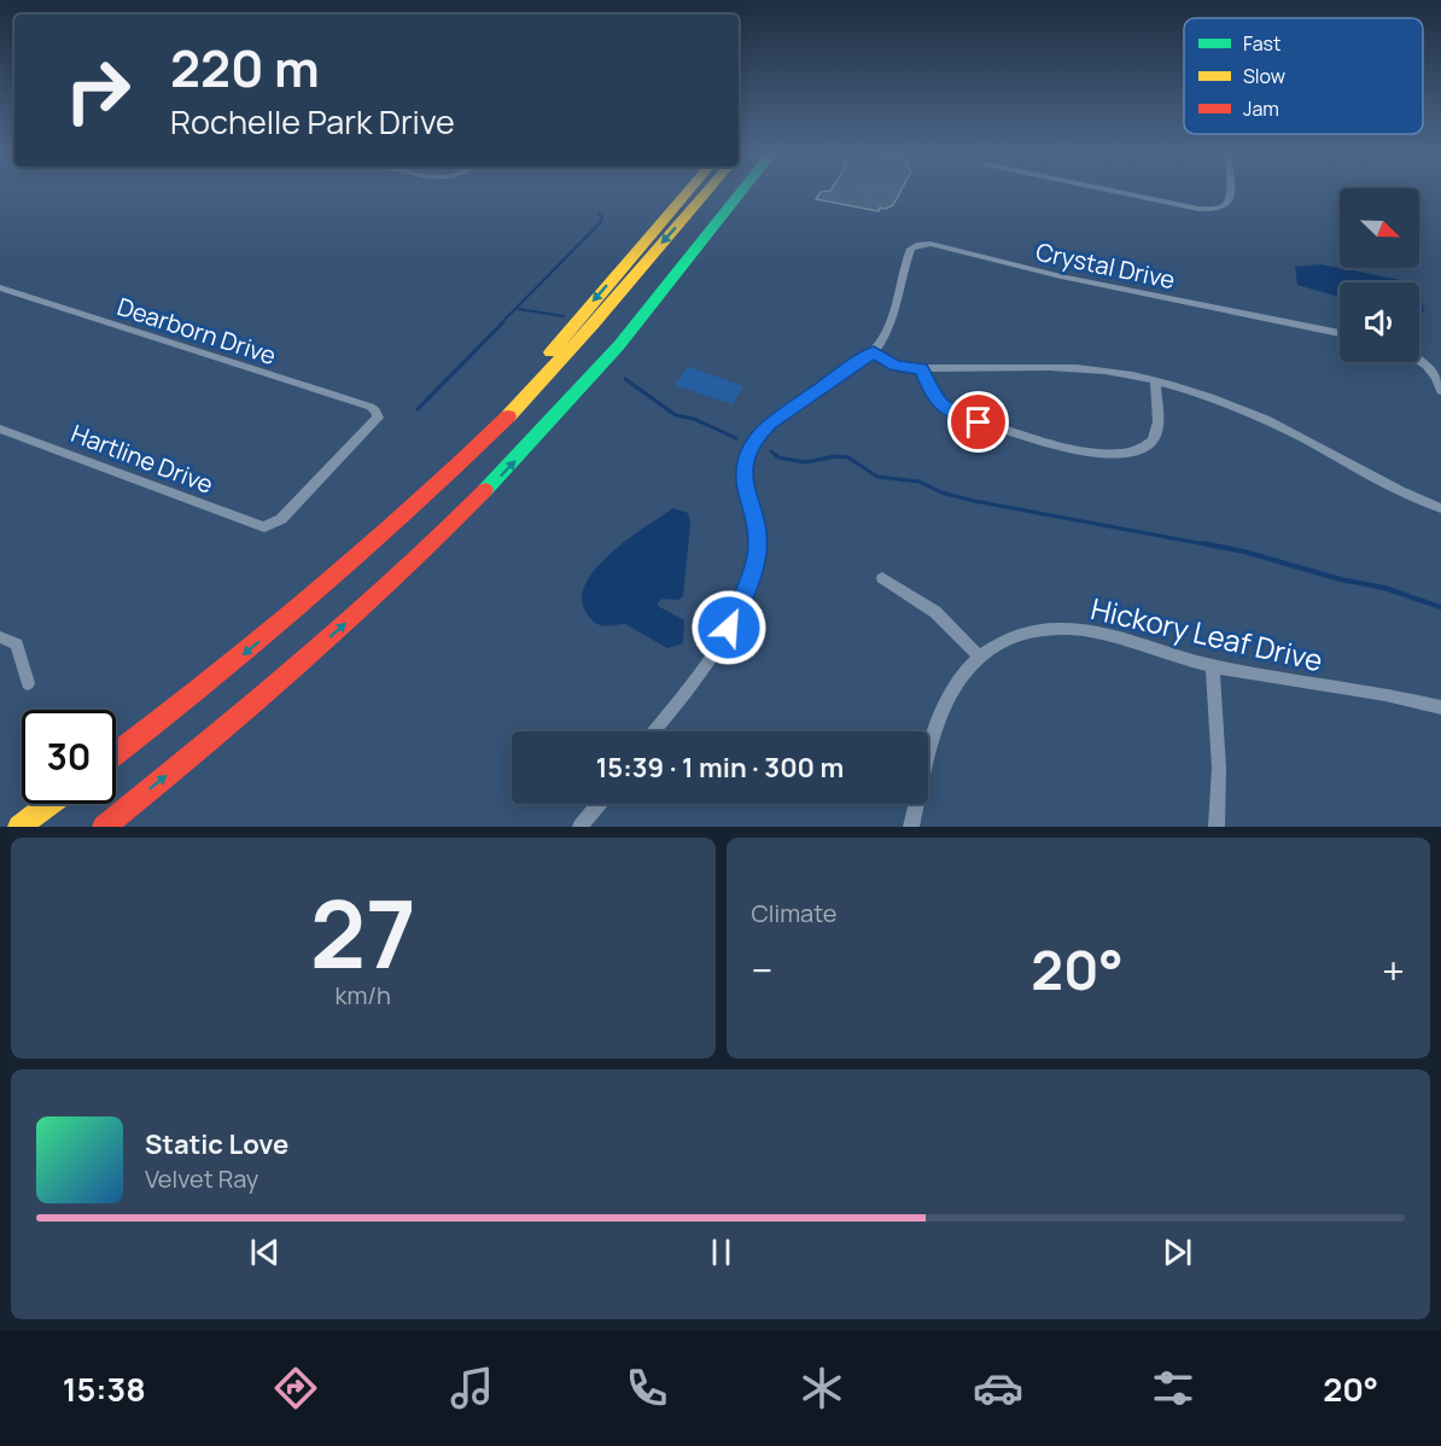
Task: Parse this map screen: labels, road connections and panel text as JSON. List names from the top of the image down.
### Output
{
  "streets": {
    "street": [
      "Crystal Drive",
      "Dearborn Drive",
      "Hartline Drive",
      "Hickory Leaf Drive"
    ]
  },
  "crossings": [
    ["Dearborn Drive", "Hartline Drive"]
  ],
  "legend": ["Fast", "Slow", "Jam"],
  "north": "bottom right",
  "page": {
    "turn": ["220 m", "Rochelle Park Drive"],
    "limit": "30",
    "trip": "15:39 · 1 min · 300 m",
    "tile": [
      ["27", "km/h"],
      "Climate"
    ],
    "heat": ["−", "20°", "+"],
    "song": ["Static Love", "Velvet Ray"],
    "tabs": ["15:38", "20°"]
  }
}
